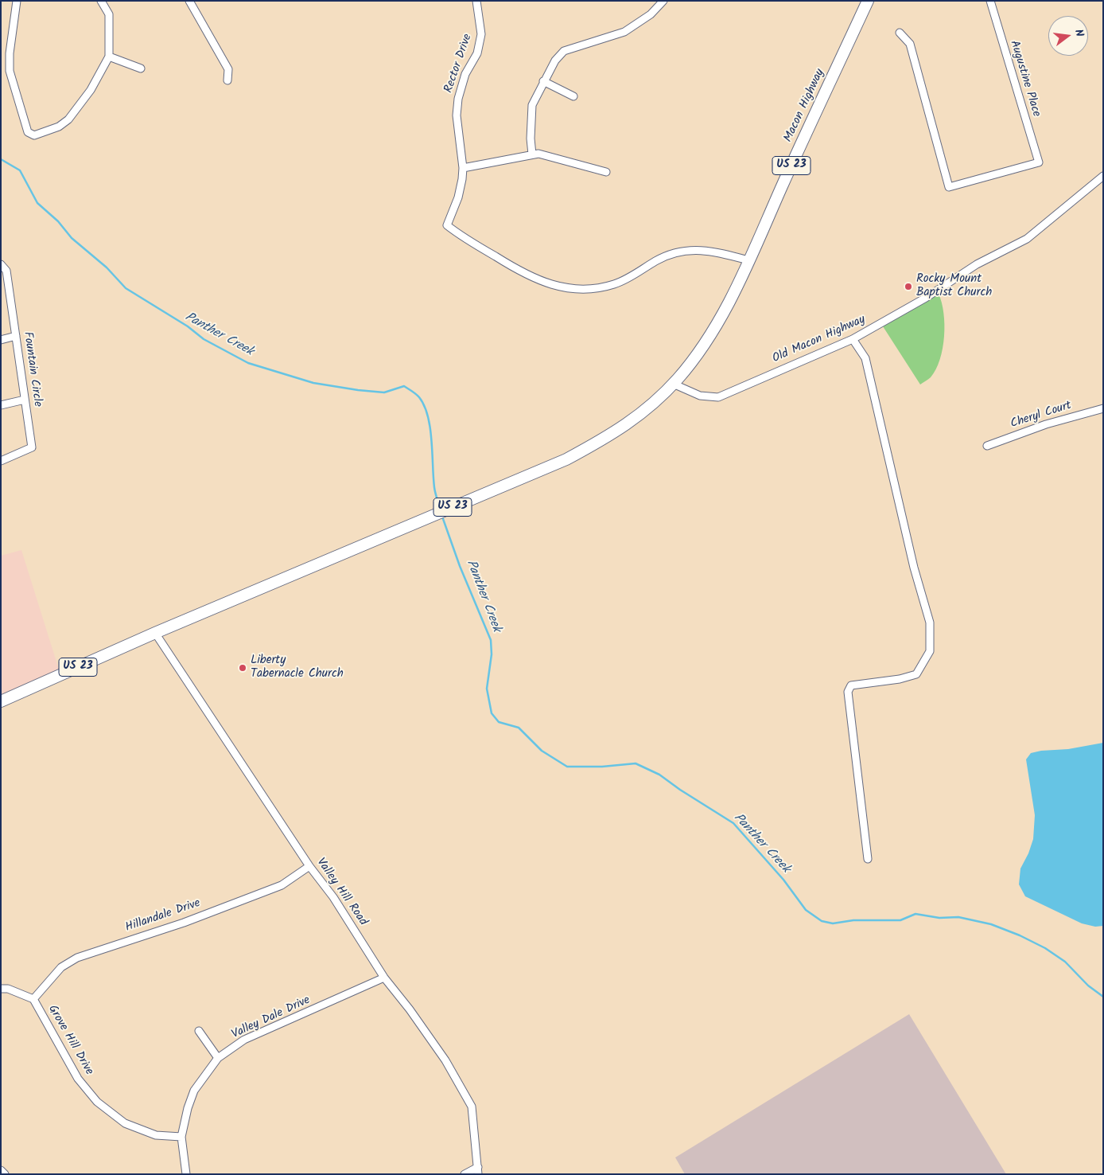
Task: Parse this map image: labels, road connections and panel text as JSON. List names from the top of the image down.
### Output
{
  "streets": {
    "main road": ["Macon Highway", "US 23"],
    "street": [
      "Rector Drive",
      "Augustine Place",
      "Old Macon Highway",
      "Fountain Circle",
      "Cheryl Court",
      "Valley Hill Road",
      "Hillandale Drive",
      "Valley Dale Drive",
      "Grove Hill Drive"
    ]
  },
  "crossings": [
    ["Rector Drive", "Macon Highway"],
    ["Macon Highway", "US 23"],
    ["Macon Highway", "Old Macon Highway"],
    ["US 23", "Old Macon Highway"],
    ["US 23", "Valley Hill Road"],
    ["Valley Hill Road", "Hillandale Drive"],
    ["Valley Hill Road", "Valley Dale Drive"],
    ["Hillandale Drive", "Grove Hill Drive"],
    ["Valley Dale Drive", "Grove Hill Drive"]
  ],
  "water": ["Panther Creek"],
  "places": ["Rocky Mount Baptist Church", "Liberty Tabernacle Church"],
  "north": "right"
}
